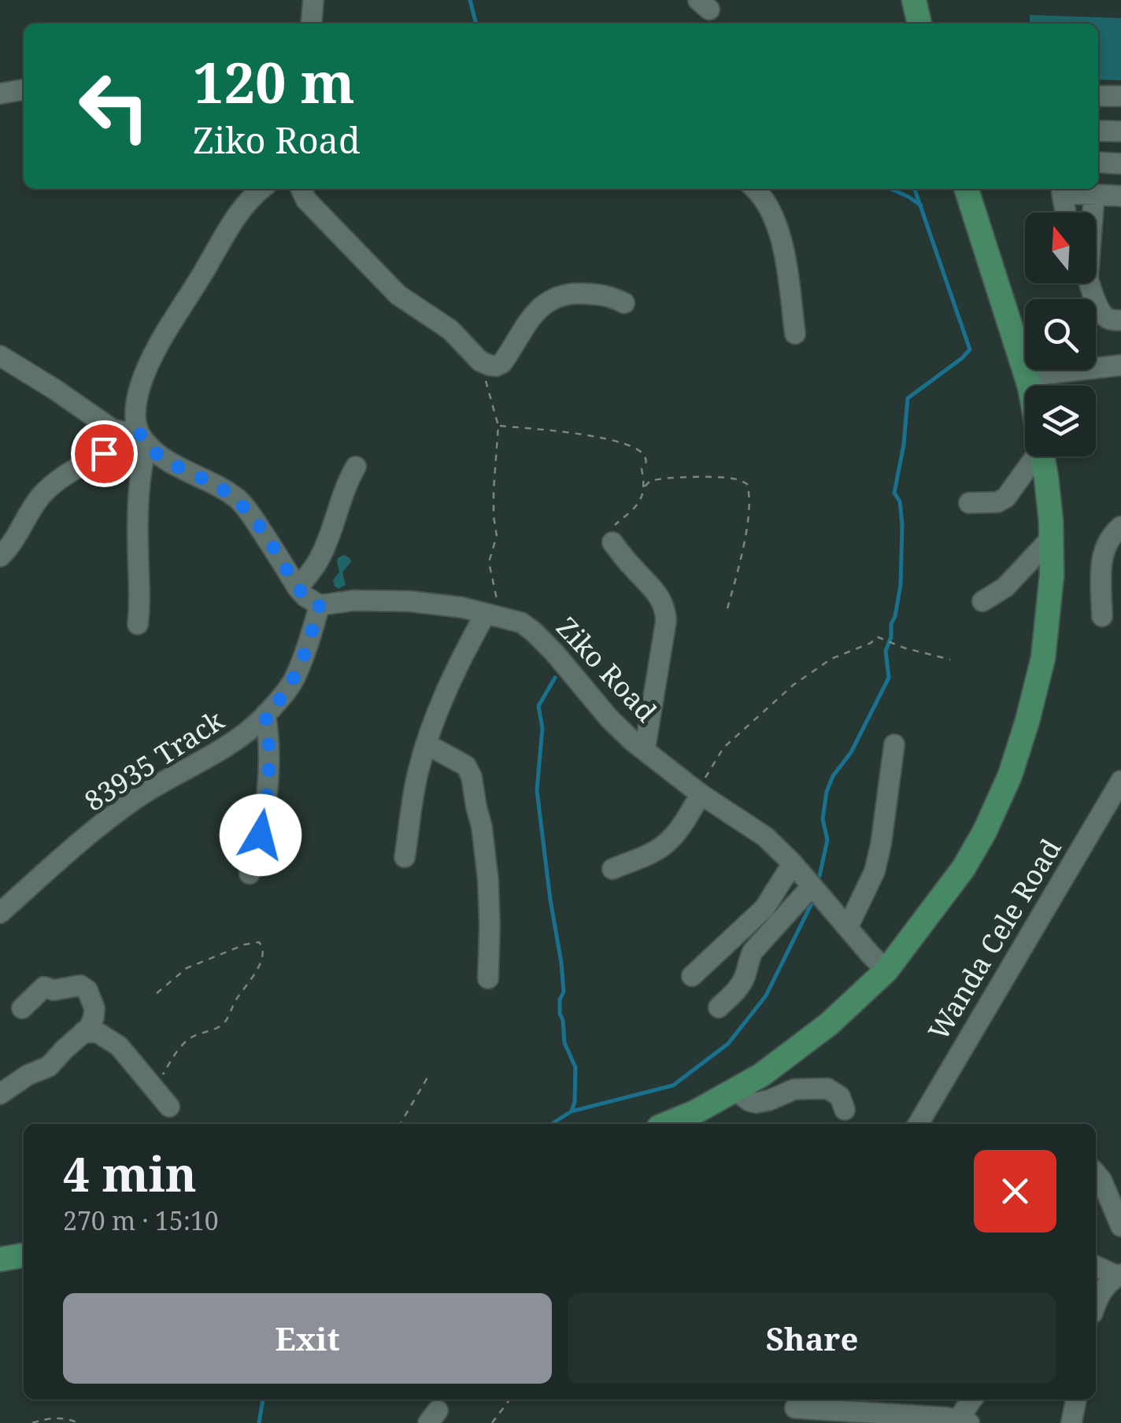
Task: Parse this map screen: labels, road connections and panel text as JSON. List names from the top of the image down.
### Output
{
  "streets": {
    "street": ["Ziko Road", "83935 Track", "Wanda Cele Road"]
  },
  "crossings": [
    ["Ziko Road", "83935 Track"]
  ],
  "north": "top",
  "page": {
    "turn": ["120 m", "Ziko Road"],
    "heading": ["4 min", "270 m · 15:10"],
    "buttons": ["Exit", "Share"]
  }
}
